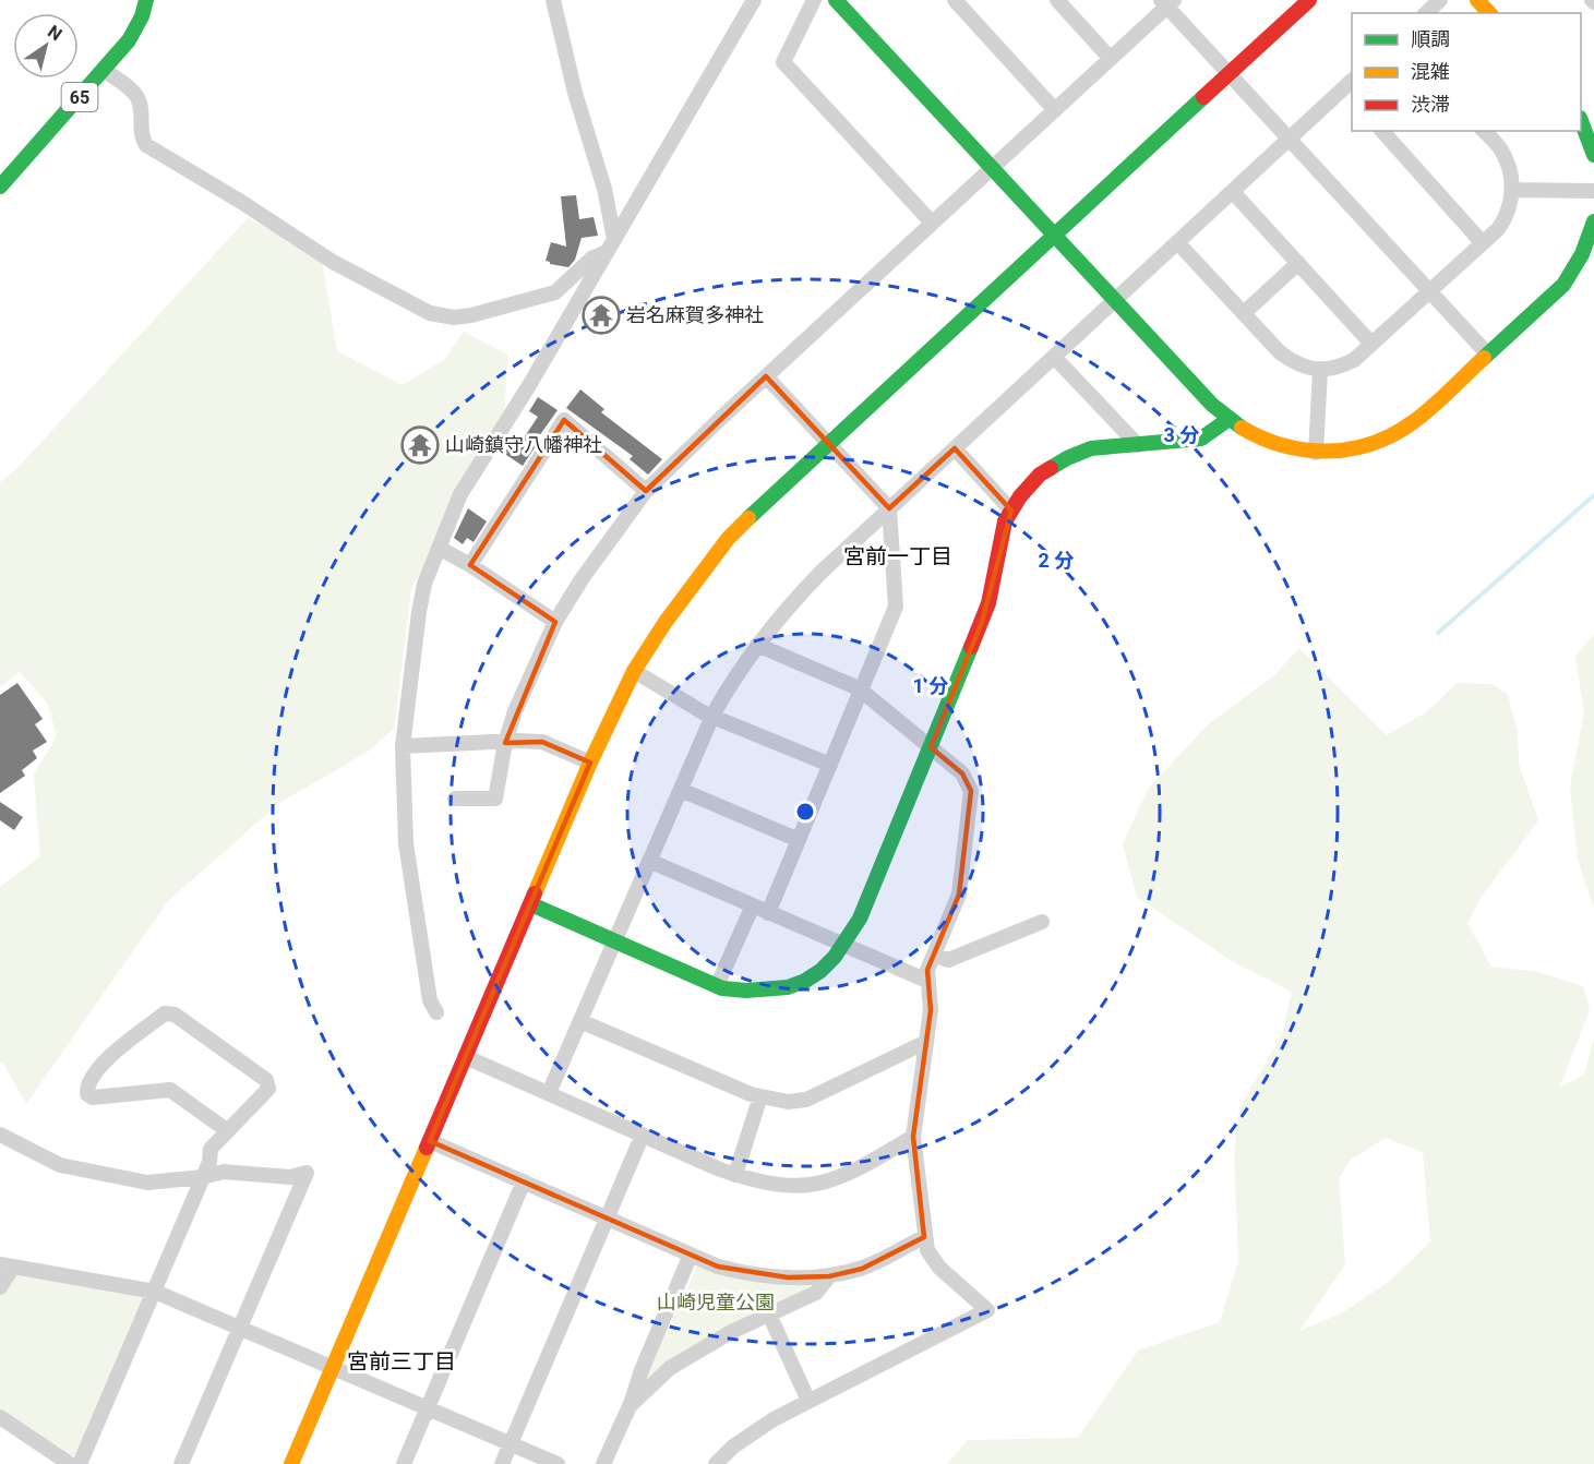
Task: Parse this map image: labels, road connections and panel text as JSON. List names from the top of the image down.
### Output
{
  "streets": {
    "street": ["65"]
  },
  "districts": ["宮前一丁目", "宮前三丁目"],
  "parks": ["山崎児童公園"],
  "places": {
    "temple": ["岩名麻賀多神社", "山崎鎮守八幡神社"]
  },
  "legend": ["順調", "混雑", "渋滞"],
  "north": "top right",
  "rings": ["3 分", "2 分", "1 分"]
}
